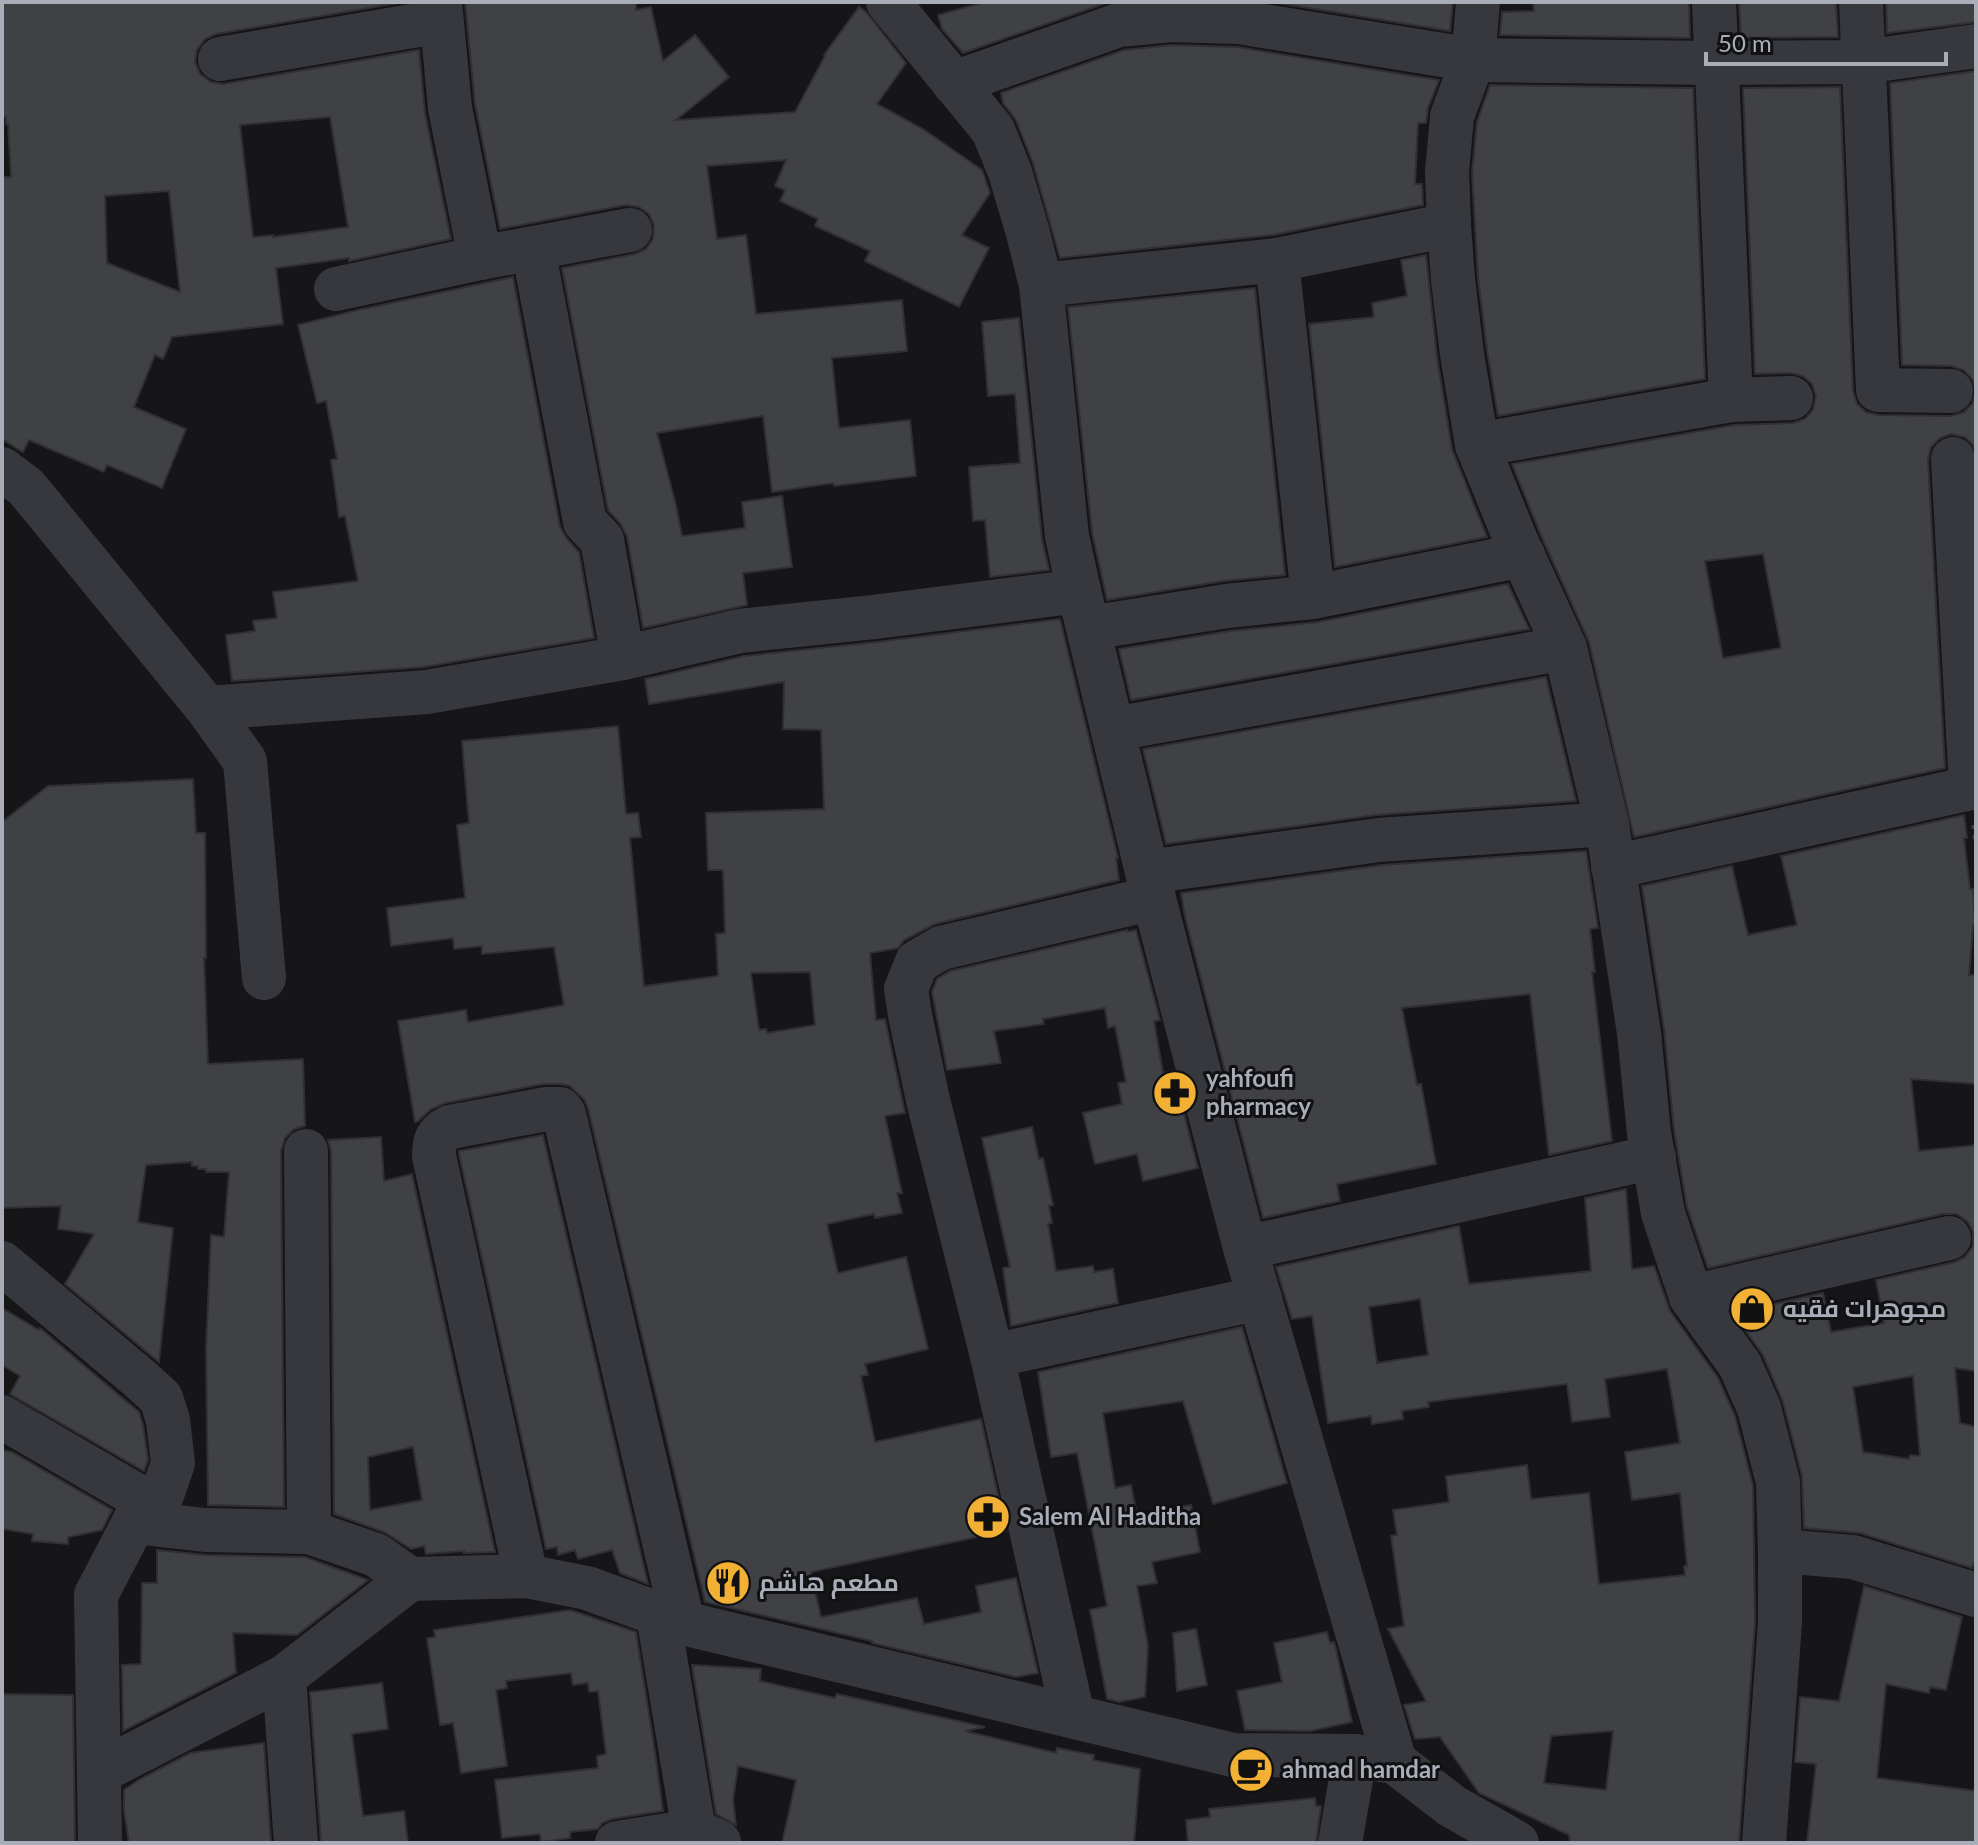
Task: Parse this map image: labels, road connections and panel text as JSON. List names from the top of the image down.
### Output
{
  "places": {
    "pharmacy": ["yahfoufi pharmacy", "Salem Al Haditha"],
    "shop": ["مجوهرات فقيه"],
    "restaurant": ["مطعم هاشم"],
    "cafe": ["ahmad hamdar"]
  },
  "scale_bar": "50 m"
}
